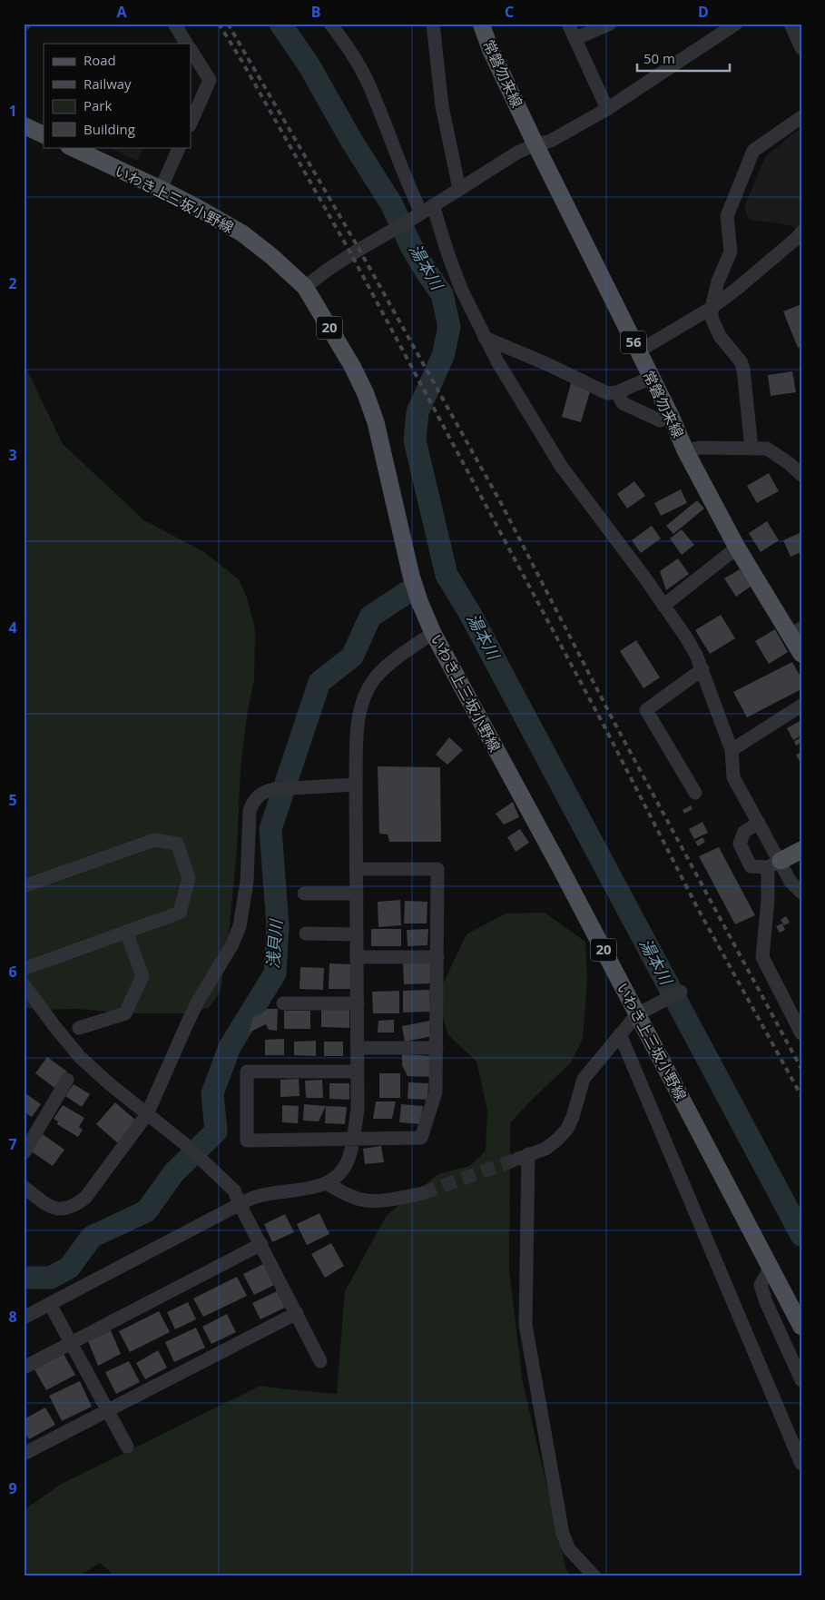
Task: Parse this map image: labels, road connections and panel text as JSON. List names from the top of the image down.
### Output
{
  "streets": {
    "main road": [
      "常磐勿来線",
      "いわき上三坂小野線",
      "20",
      "56"
    ]
  },
  "water": ["湯本川", "浅貝川"],
  "legend": [
    "Road",
    "Railway",
    "Park",
    "Building"
  ],
  "scale_bar": "50 m",
  "grid": {
    "columns": [
      "A",
      "B",
      "C",
      "D"
    ],
    "rows": [
      "1",
      "2",
      "3",
      "4",
      "5",
      "6",
      "7",
      "8",
      "9"
    ]
  }
}
